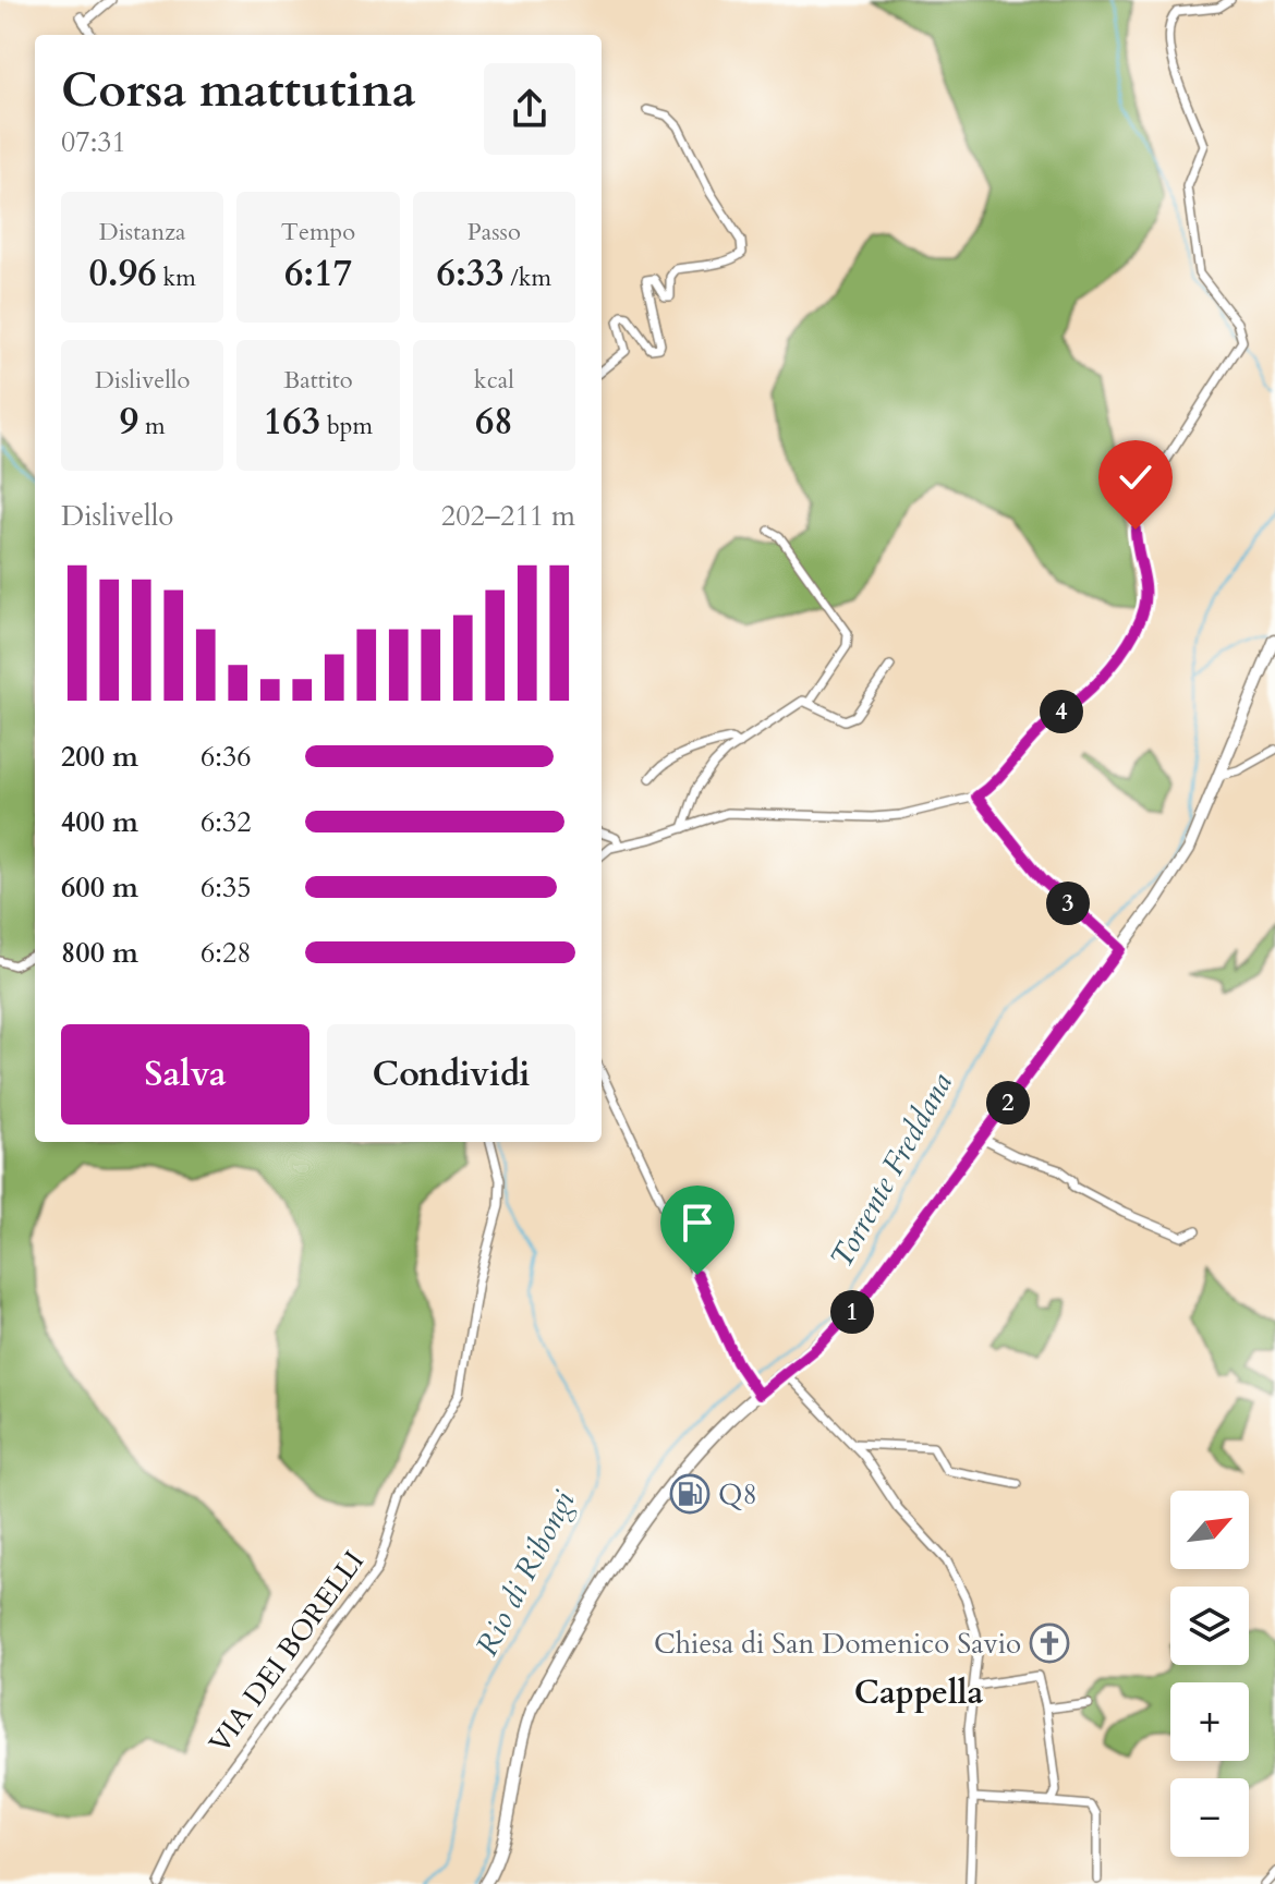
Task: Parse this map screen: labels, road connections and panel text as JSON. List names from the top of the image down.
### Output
{
  "streets": {
    "street": ["VIA DEI BORELLI"]
  },
  "districts": ["Cappella"],
  "water": ["Torrente Freddana", "Rio di Ribongi"],
  "places": {
    "fuel station": ["Q8"],
    "church": ["Chiesa di San Domenico Savio"]
  },
  "north": "top right",
  "page": {
    "heading": ["Corsa mattutina", "07:31"],
    "stats": [
      ["Distanza", "0.96 km"],
      ["Tempo", "6:17"],
      ["Passo", "6:33 /km"],
      ["Dislivello", "9 m"],
      ["Battito", "163 bpm"],
      ["kcal", "68"]
    ],
    "chart": ["Dislivello", "202–211 m"],
    "pins": [
      "4",
      "3",
      "2",
      "1"
    ],
    "list": [
      {
        "name": "200 m",
        "note": "6:36"
      },
      {
        "name": "400 m",
        "note": "6:32"
      },
      {
        "name": "600 m",
        "note": "6:35"
      },
      {
        "name": "800 m",
        "note": "6:28"
      }
    ],
    "buttons": ["Salva", "Condividi"],
    "map_buttons": ["+", "−"]
  }
}
